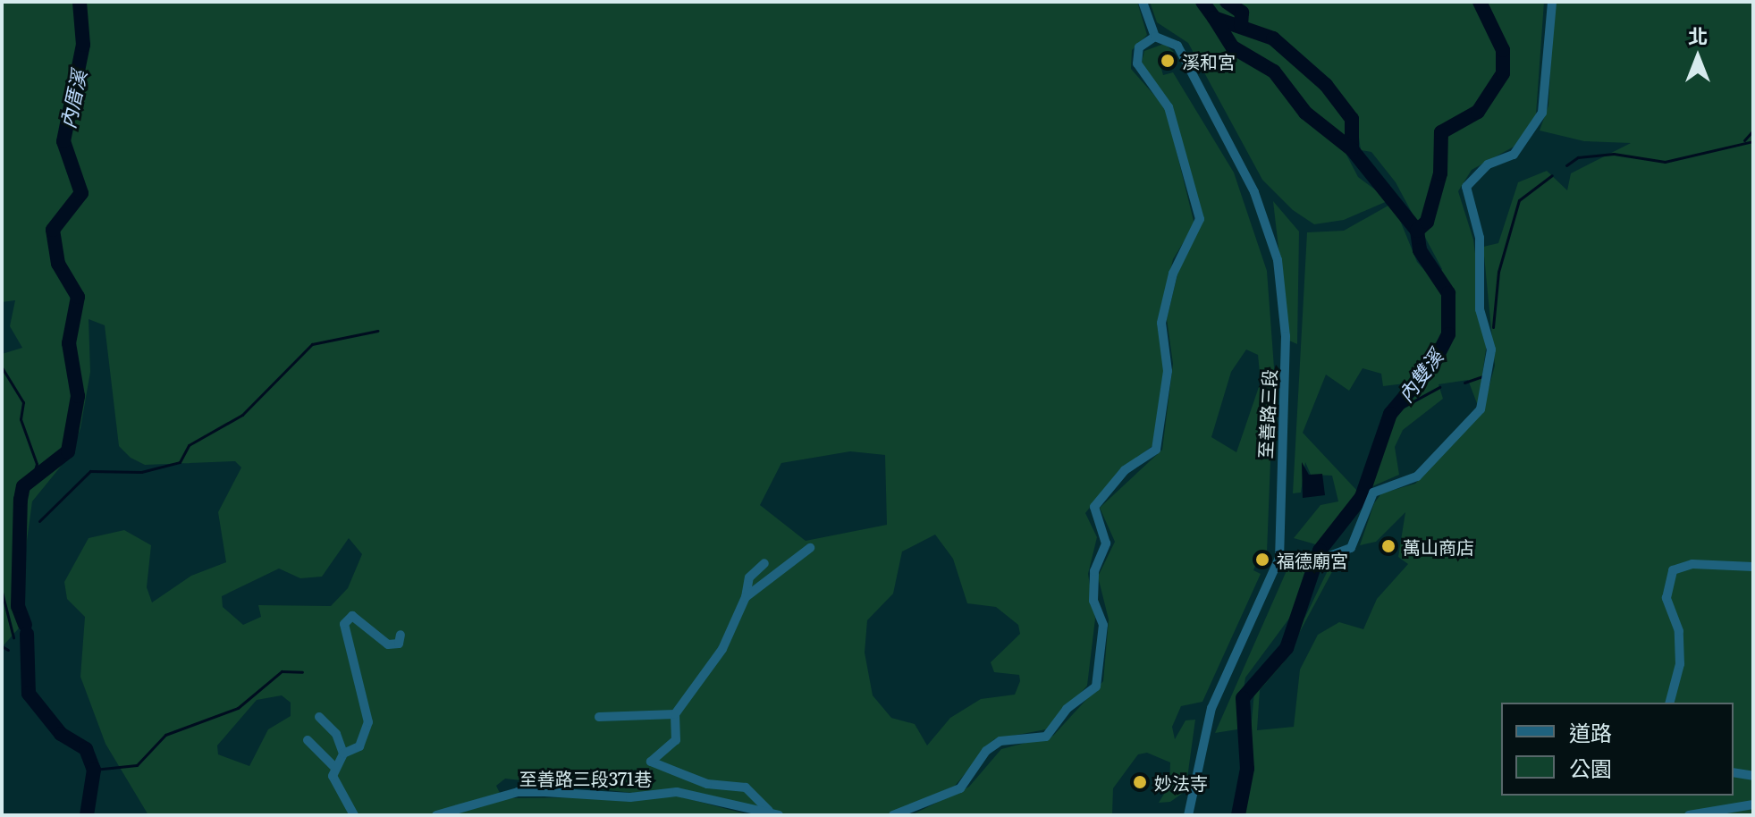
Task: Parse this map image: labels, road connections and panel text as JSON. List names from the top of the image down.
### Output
{
  "streets": {
    "street": ["至善路三段", "至善路三段371巷"]
  },
  "water": ["內厝溪", "內雙溪"],
  "places": [
    "溪和宮",
    "萬山商店",
    "福德廟宮",
    "妙法寺"
  ],
  "legend": ["道路", "公園"],
  "north": "top"
}
